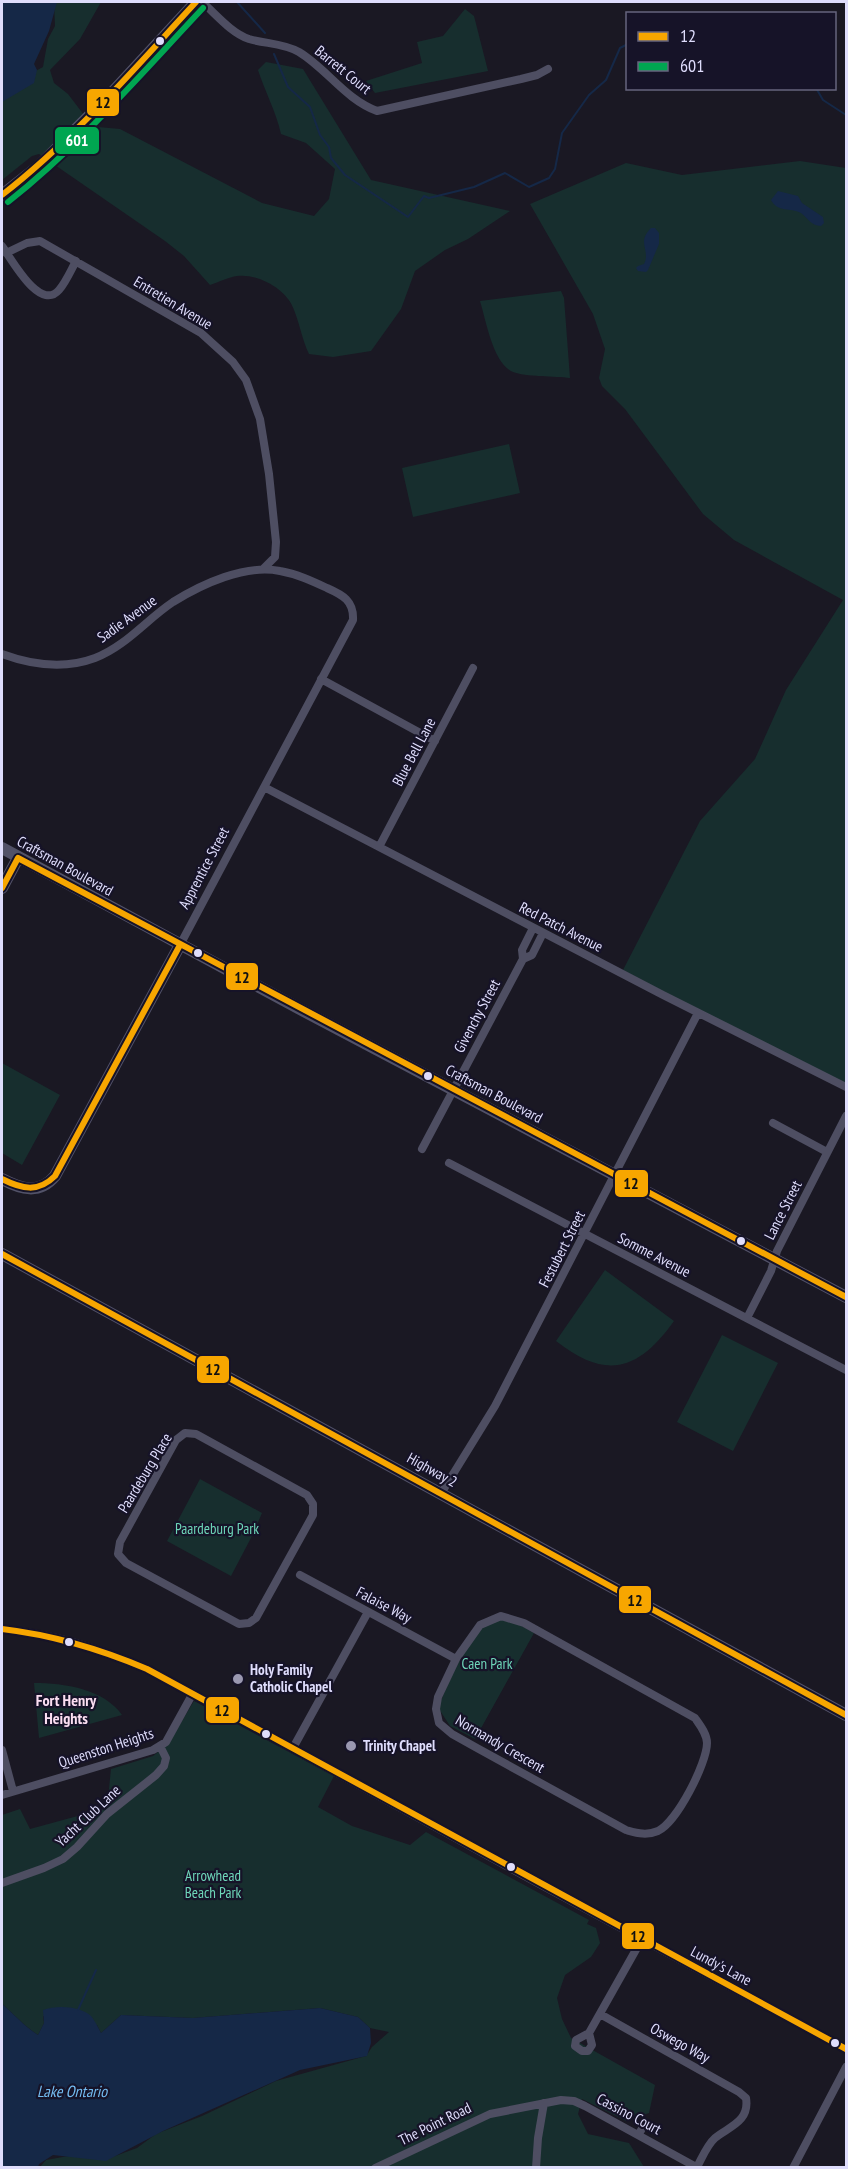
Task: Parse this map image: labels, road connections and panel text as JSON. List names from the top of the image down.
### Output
{
  "streets": {
    "street": [
      "Barrett Court",
      "Entretien Avenue",
      "Sadie Avenue",
      "Blue Bell Lane",
      "Craftsman Boulevard",
      "Apprentice Street",
      "Red Patch Avenue",
      "Givenchy Street",
      "Lance Street",
      "Festubert Street",
      "Somme Avenue",
      "Highway 2",
      "Paardeburg Place",
      "Falaise Way",
      "Normandy Crescent",
      "Queenston Heights",
      "Yacht Club Lane",
      "Lundy's Lane",
      "Oswego Way",
      "Cassino Court",
      "The Point Road"
    ]
  },
  "crossings": [
    ["Sadie Avenue", "Apprentice Street"],
    ["Blue Bell Lane", "Red Patch Avenue"],
    ["Craftsman Boulevard", "Apprentice Street"],
    ["Craftsman Boulevard", "Givenchy Street"],
    ["Craftsman Boulevard", "Lance Street"],
    ["Craftsman Boulevard", "Festubert Street"],
    ["Apprentice Street", "Red Patch Avenue"],
    ["Red Patch Avenue", "Givenchy Street"],
    ["Red Patch Avenue", "Festubert Street"],
    ["Lance Street", "Somme Avenue"],
    ["Festubert Street", "Somme Avenue"],
    ["Festubert Street", "Highway 2"],
    ["Falaise Way", "Normandy Crescent"],
    ["Queenston Heights", "Yacht Club Lane"],
    ["Queenston Heights", "Lundy's Lane"],
    ["Oswego Way", "Cassino Court"],
    ["Cassino Court", "The Point Road"]
  ],
  "districts": ["Fort Henry Heights"],
  "water": ["Lake Ontario"],
  "parks": ["Paardeburg Park", "Caen Park", "Arrowhead Beach Park"],
  "places": ["Holy Family Catholic Chapel", "Trinity Chapel"],
  "lines": ["transit line 12", "transit line 601"],
  "legend": ["12", "601"]
}
